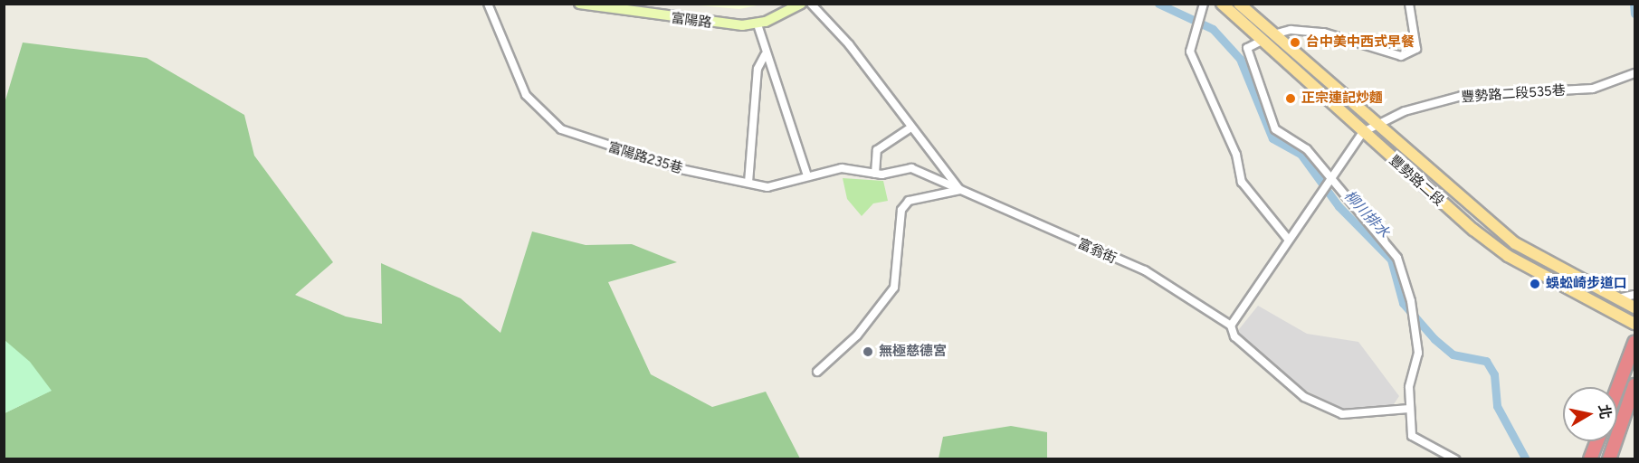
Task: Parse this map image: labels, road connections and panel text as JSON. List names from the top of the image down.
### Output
{
  "streets": {
    "main road": ["豐勢路二段"],
    "street": [
      "富陽路",
      "豐勢路二段535巷",
      "富陽路235巷",
      "富翁街"
    ]
  },
  "crossings": [
    ["豐勢路二段535巷", "豐勢路二段"],
    ["富陽路235巷", "富翁街"]
  ],
  "water": ["柳川排水"],
  "places": [
    "台中美中西式早餐",
    "正宗連記炒麵",
    "蜈蚣崎步道口",
    "無極慈德宮"
  ],
  "north": "right"
}
